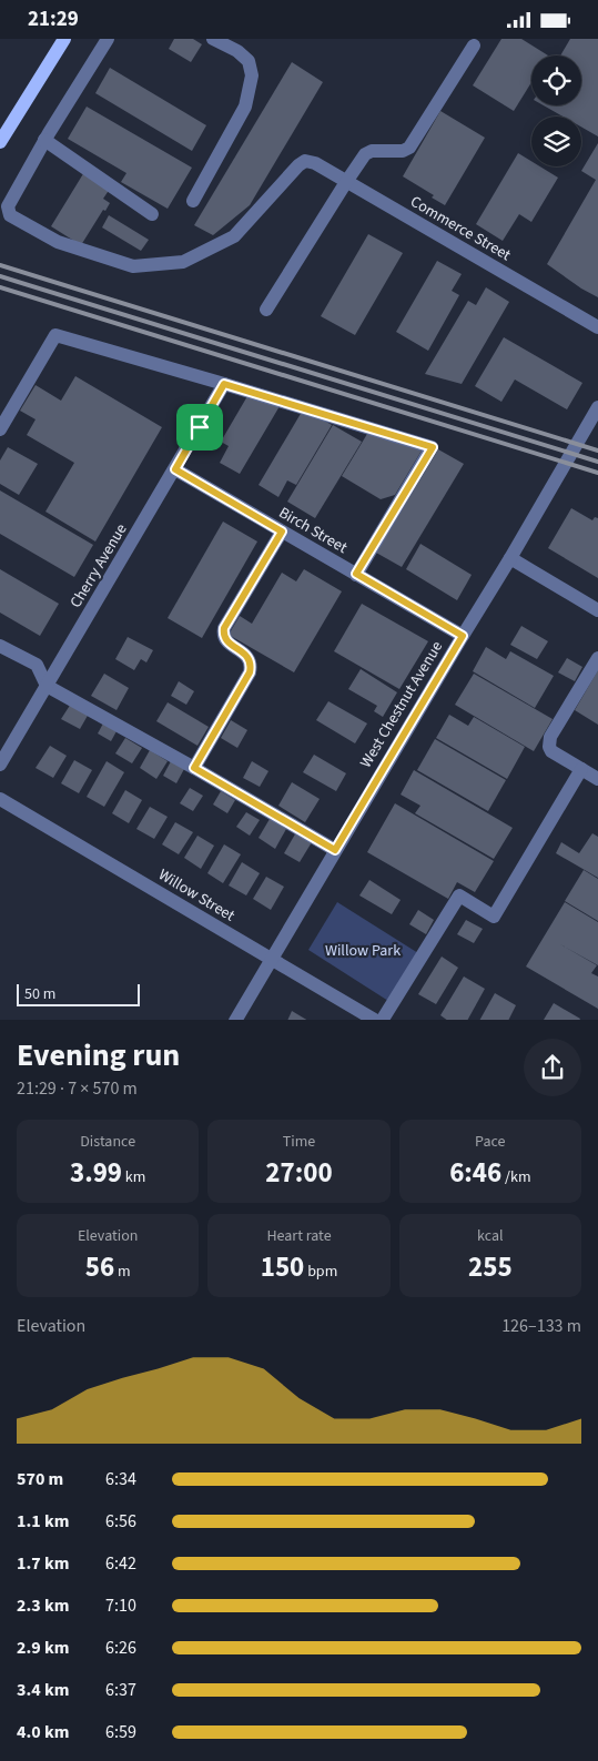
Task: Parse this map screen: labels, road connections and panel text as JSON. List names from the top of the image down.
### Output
{
  "streets": {
    "street": [
      "Commerce Street",
      "Birch Street",
      "Cherry Avenue",
      "West Chestnut Avenue",
      "Willow Street"
    ]
  },
  "crossings": [
    ["Birch Street", "Cherry Avenue"],
    ["Birch Street", "West Chestnut Avenue"],
    ["West Chestnut Avenue", "Willow Street"]
  ],
  "parks": ["Willow Park"],
  "scale_bar": "50 m",
  "page": {
    "status": "21:29",
    "scale": "50 m",
    "heading": ["Evening run", "21:29 · 7 × 570 m"],
    "stats": [
      ["Distance", "3.99 km"],
      ["Time", "27:00"],
      ["Pace", "6:46 /km"],
      ["Elevation", "56 m"],
      ["Heart rate", "150 bpm"],
      ["kcal", "255"]
    ],
    "chart": ["Elevation", "126–133 m"],
    "list": [
      {
        "name": "570 m",
        "note": "6:34"
      },
      {
        "name": "1.1 km",
        "note": "6:56"
      },
      {
        "name": "1.7 km",
        "note": "6:42"
      },
      {
        "name": "2.3 km",
        "note": "7:10"
      },
      {
        "name": "2.9 km",
        "note": "6:26"
      },
      {
        "name": "3.4 km",
        "note": "6:37"
      },
      {
        "name": "4.0 km",
        "note": "6:59"
      }
    ]
  }
}
